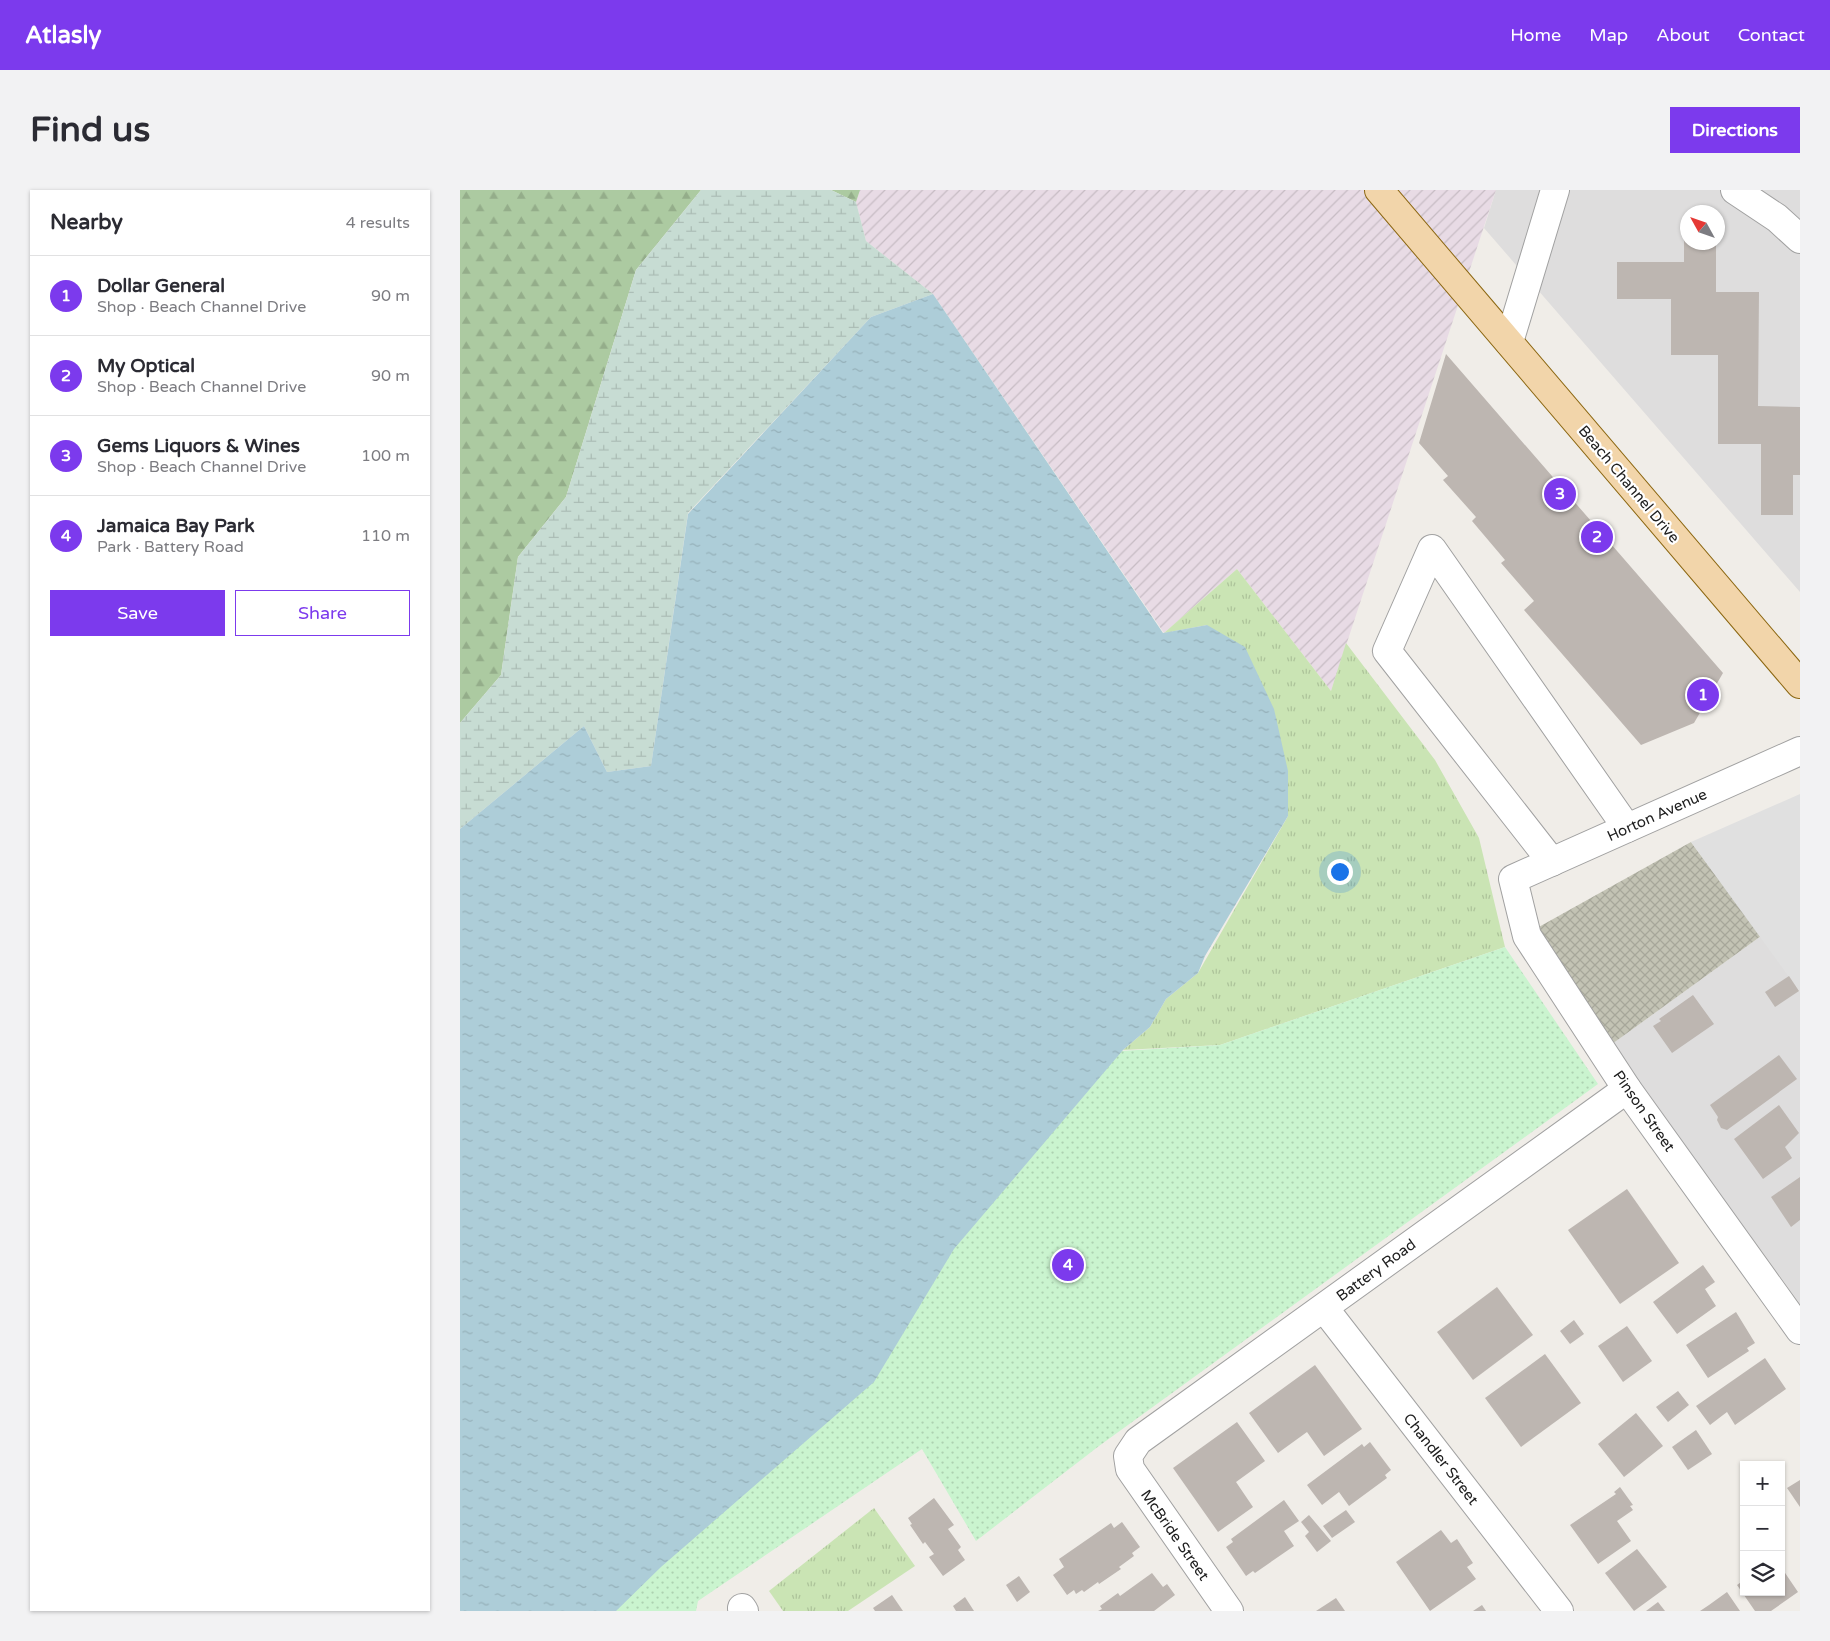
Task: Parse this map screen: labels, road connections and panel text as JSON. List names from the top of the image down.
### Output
{
  "streets": {
    "main road": ["Beach Channel Drive"],
    "street": [
      "Horton Avenue",
      "Pinson Street",
      "Battery Road",
      "Chandler Street",
      "McBride Street"
    ]
  },
  "crossings": [
    ["Horton Avenue", "Pinson Street"],
    ["Pinson Street", "Battery Road"],
    ["Battery Road", "Chandler Street"],
    ["Battery Road", "McBride Street"]
  ],
  "north": "top left",
  "page": {
    "header": "Atlasly",
    "nav": [
      "Home",
      "Map",
      "About",
      "Contact"
    ],
    "buttons": [
      "Directions",
      ["Save", "Share"]
    ],
    "title": "Find us",
    "heading": ["Nearby", "4 results"],
    "list": [
      {
        "mark": "1",
        "name": "Dollar General",
        "note": "Shop · Beach Channel Drive",
        "value": "90 m"
      },
      {
        "mark": "2",
        "name": "My Optical",
        "note": "Shop · Beach Channel Drive",
        "value": "90 m"
      },
      {
        "mark": "3",
        "name": "Gems Liquors & Wines",
        "note": "Shop · Beach Channel Drive",
        "value": "100 m"
      },
      {
        "mark": "4",
        "name": "Jamaica Bay Park",
        "note": "Park · Battery Road",
        "value": "110 m"
      }
    ],
    "pins": [
      "3",
      "2",
      "1",
      "4"
    ],
    "map_buttons": ["+", "−"]
  }
}
